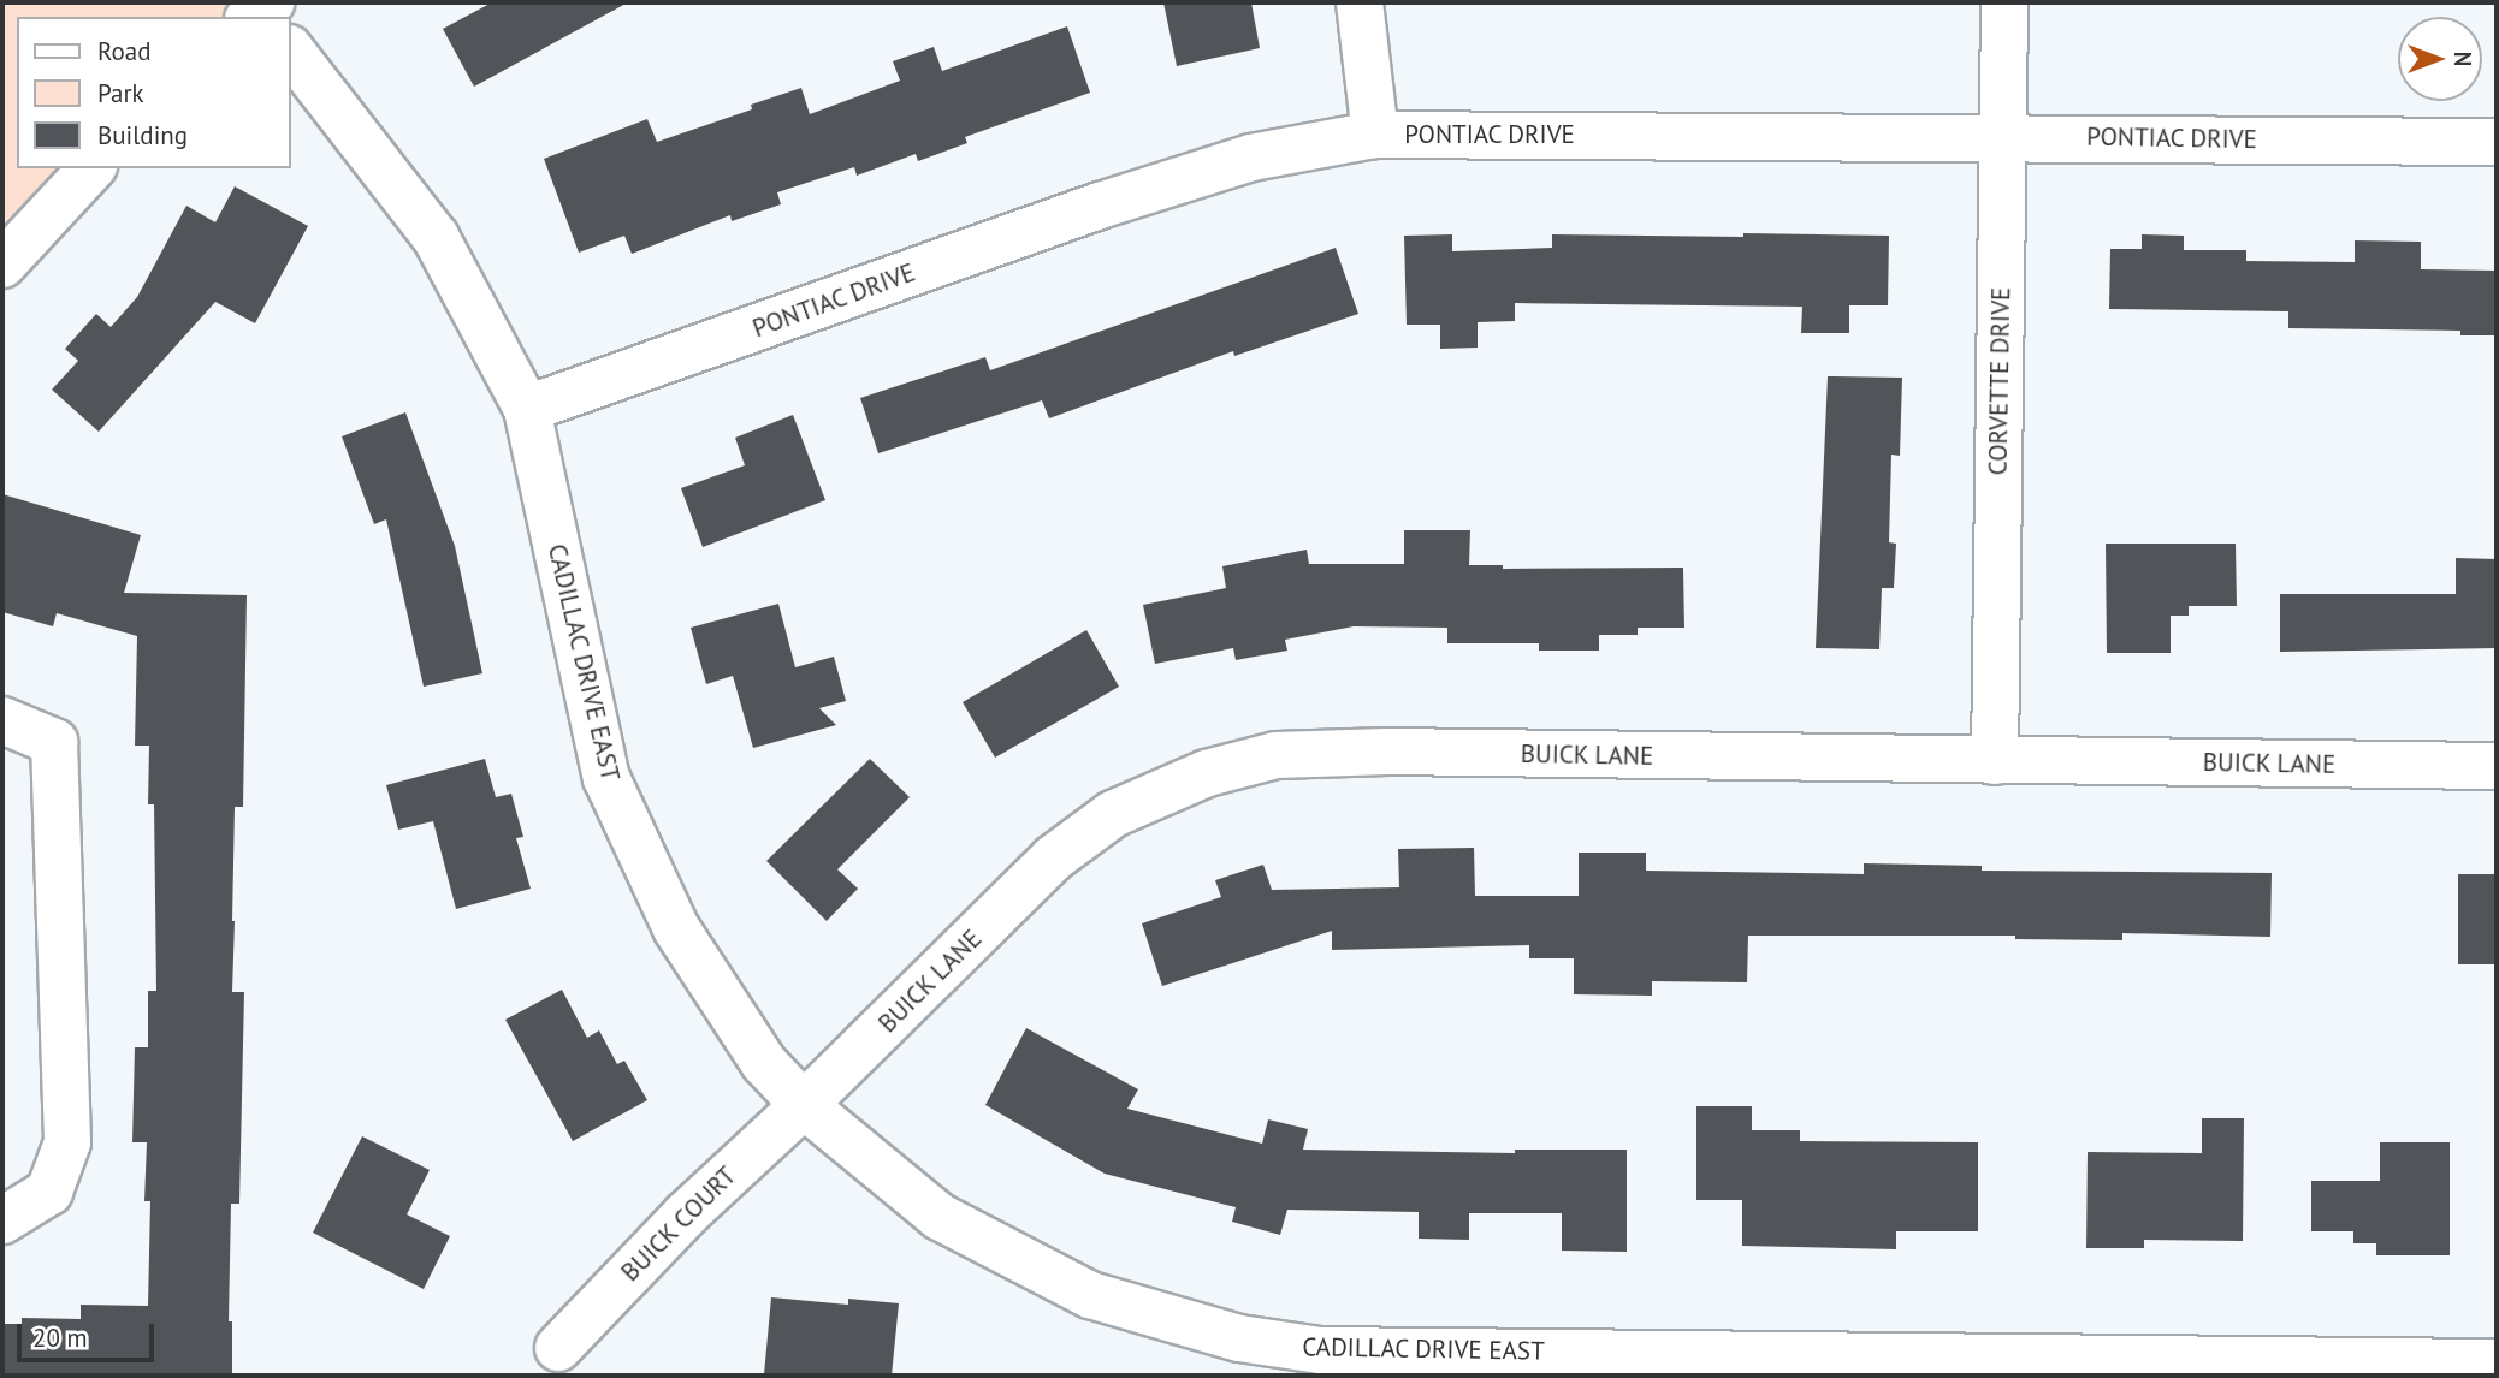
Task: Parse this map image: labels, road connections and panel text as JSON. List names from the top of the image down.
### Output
{
  "streets": {
    "street": [
      "PONTIAC DRIVE",
      "CORVETTE DRIVE",
      "CADILLAC DRIVE EAST",
      "BUICK LANE",
      "BUICK COURT"
    ]
  },
  "crossings": [
    ["PONTIAC DRIVE", "CORVETTE DRIVE"],
    ["PONTIAC DRIVE", "CADILLAC DRIVE EAST"],
    ["CORVETTE DRIVE", "BUICK LANE"],
    ["CADILLAC DRIVE EAST", "BUICK LANE"],
    ["CADILLAC DRIVE EAST", "BUICK COURT"],
    ["BUICK LANE", "BUICK COURT"]
  ],
  "legend": ["Road", "Park", "Building"],
  "scale_bar": "20 m",
  "north": "right"
}
